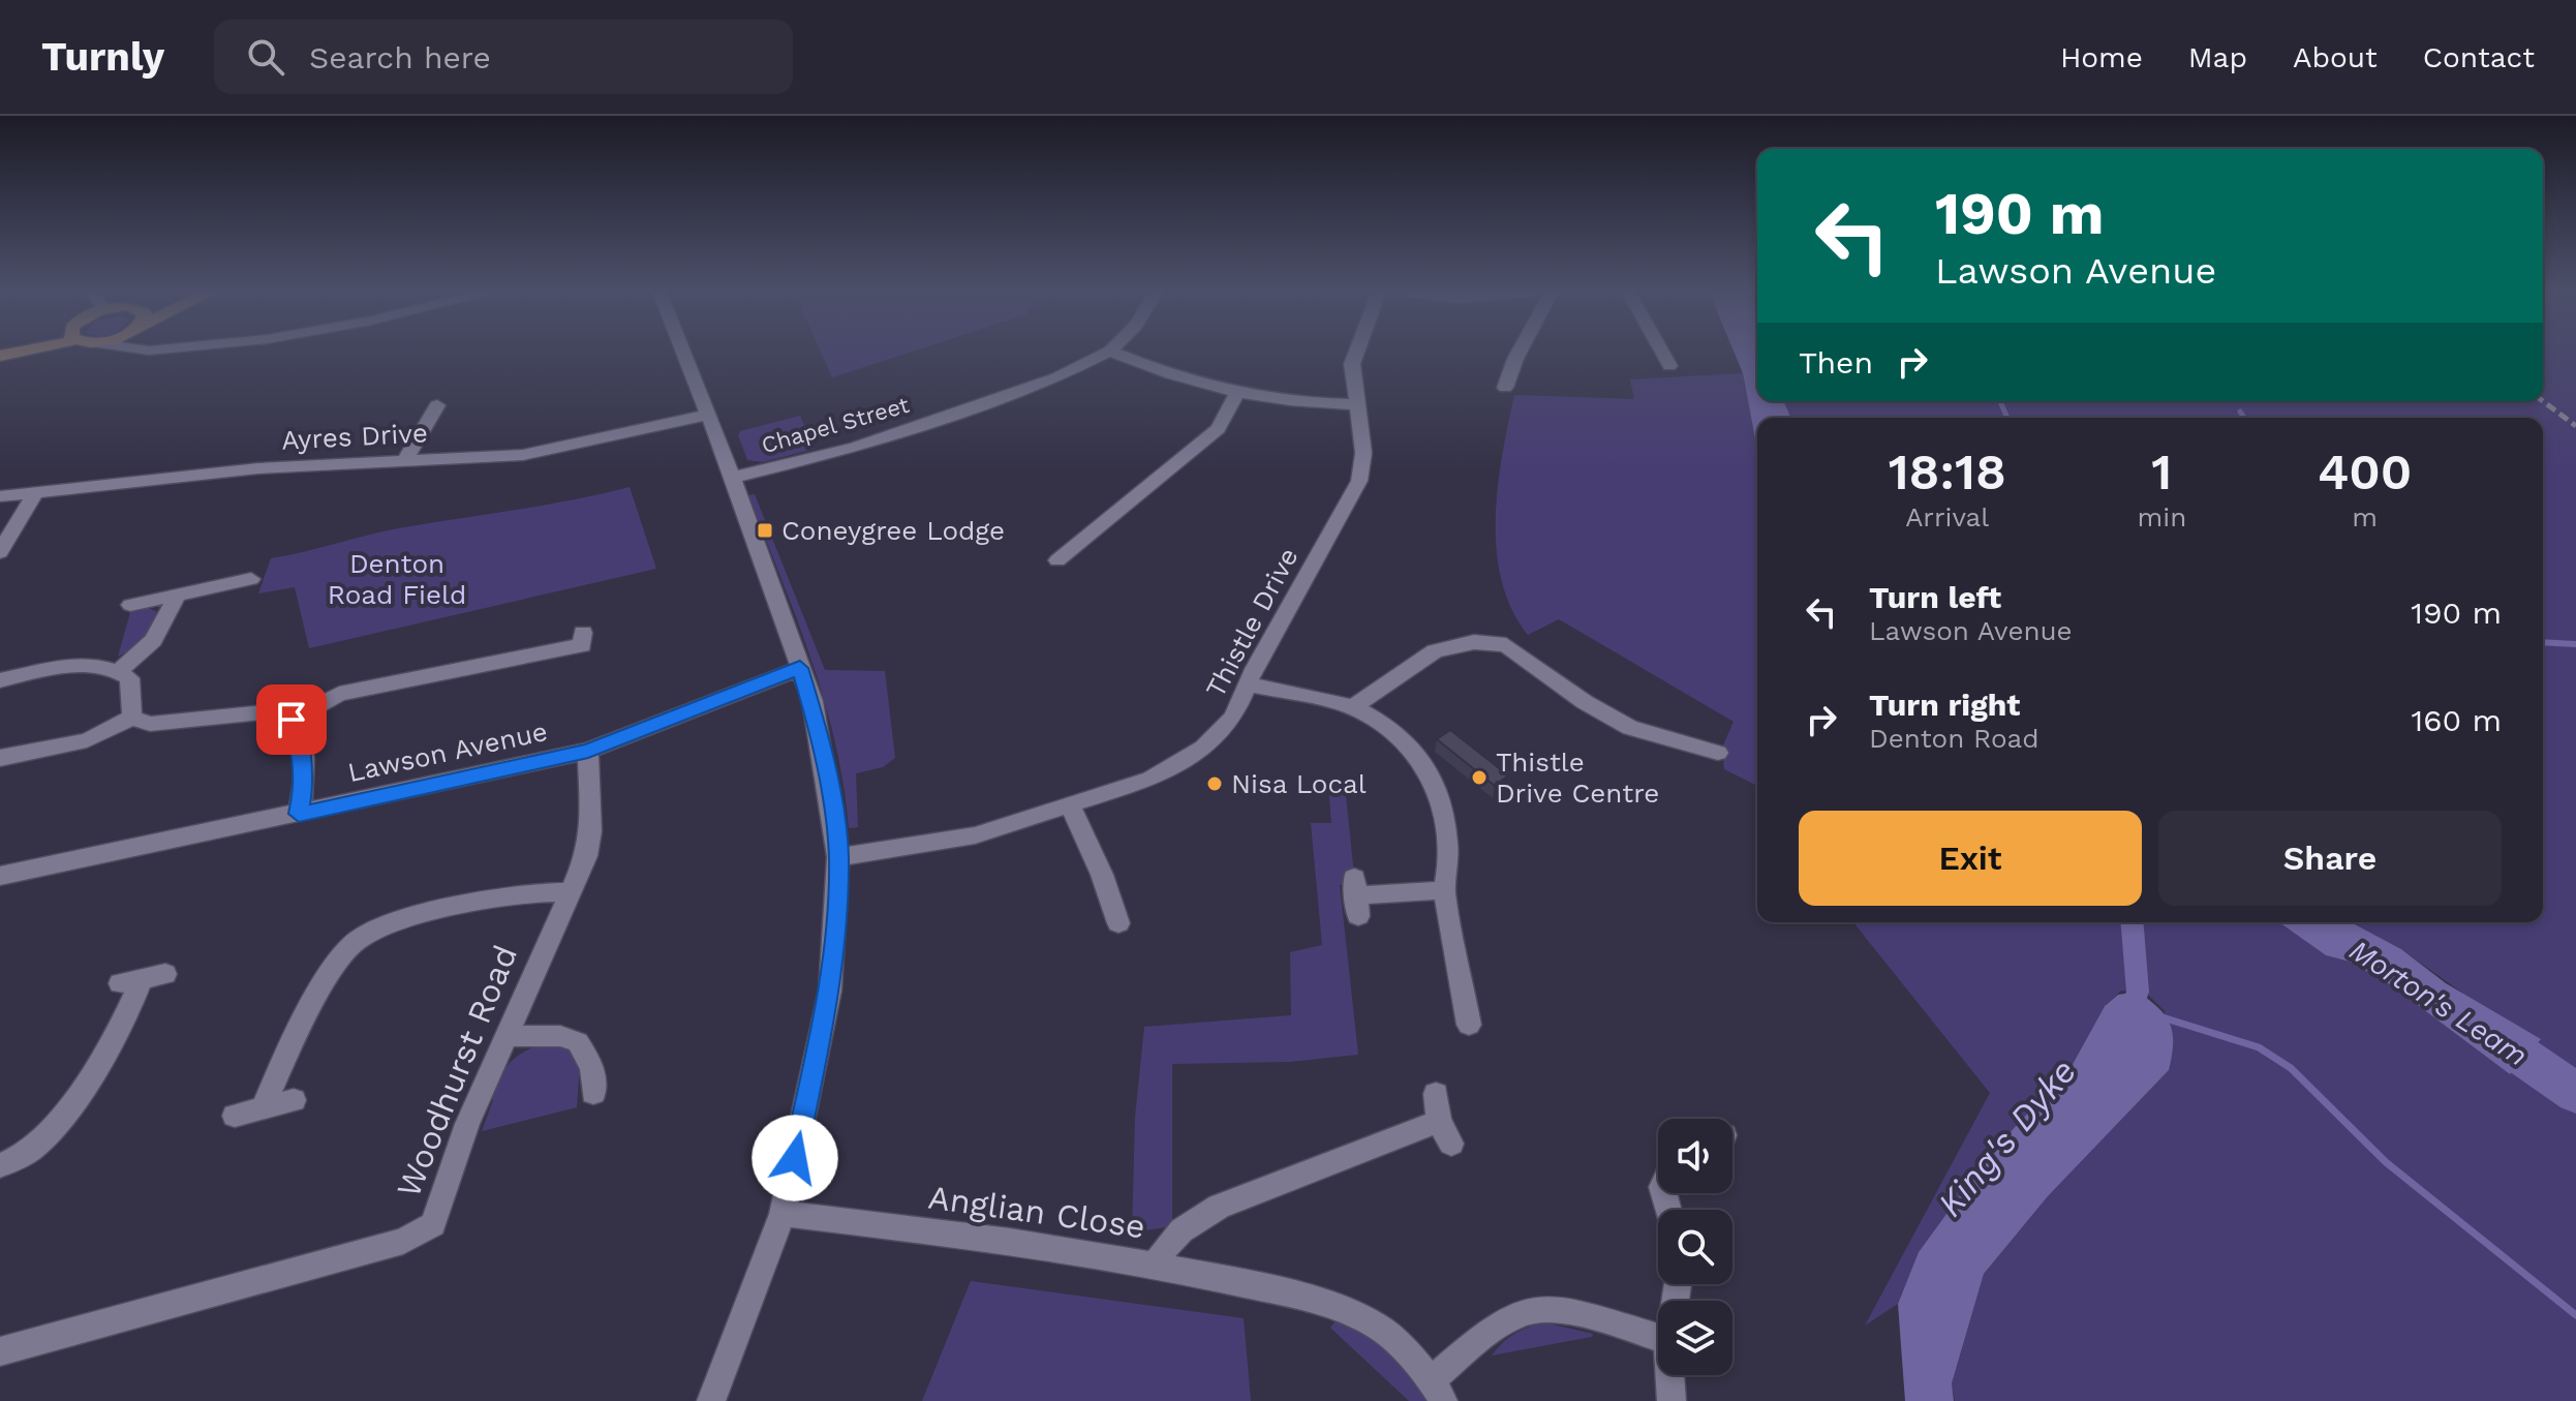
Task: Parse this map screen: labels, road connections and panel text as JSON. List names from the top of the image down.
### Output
{
  "streets": {
    "street": [
      "Chapel Street",
      "Ayres Drive",
      "Thistle Drive",
      "Lawson Avenue",
      "Woodhurst Road",
      "Anglian Close"
    ]
  },
  "crossings": [
    ["Lawson Avenue", "Woodhurst Road"]
  ],
  "water": ["Morton's Leam", "King's Dyke"],
  "parks": ["Denton Road Field"],
  "places": {
    "transit": ["Coneygree Lodge"],
    "other": ["Thistle Drive Centre", "Nisa Local"]
  },
  "page": {
    "header": "Turnly",
    "search": "Search here",
    "nav": [
      "Home",
      "Map",
      "About",
      "Contact"
    ],
    "turn": ["190 m", "Lawson Avenue"],
    "then": "Then",
    "eta": [
      "18:18",
      "Arrival",
      "1",
      "min",
      "400",
      "m"
    ],
    "list": [
      {
        "name": "Turn left",
        "note": "Lawson Avenue",
        "value": "190 m"
      },
      {
        "name": "Turn right",
        "note": "Denton Road",
        "value": "160 m"
      }
    ],
    "buttons": ["Exit", "Share"]
  }
}
